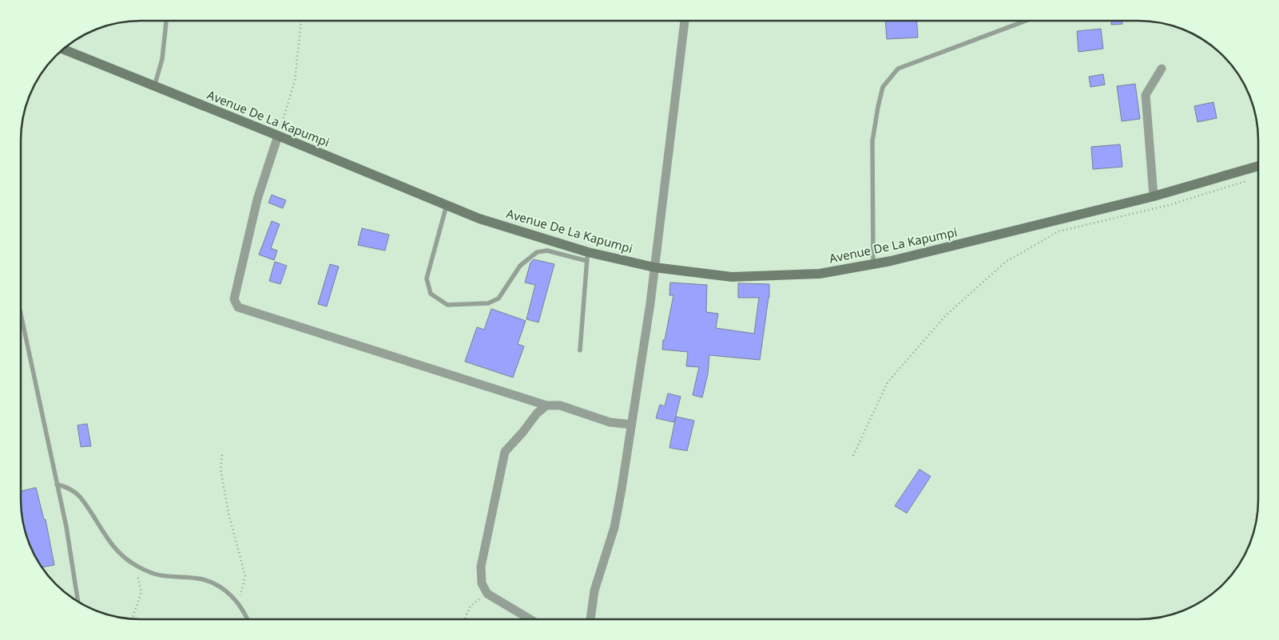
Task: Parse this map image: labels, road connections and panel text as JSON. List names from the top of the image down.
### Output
{
  "streets": {
    "main road": ["Avenue De La Kapumpi"]
  }
}
